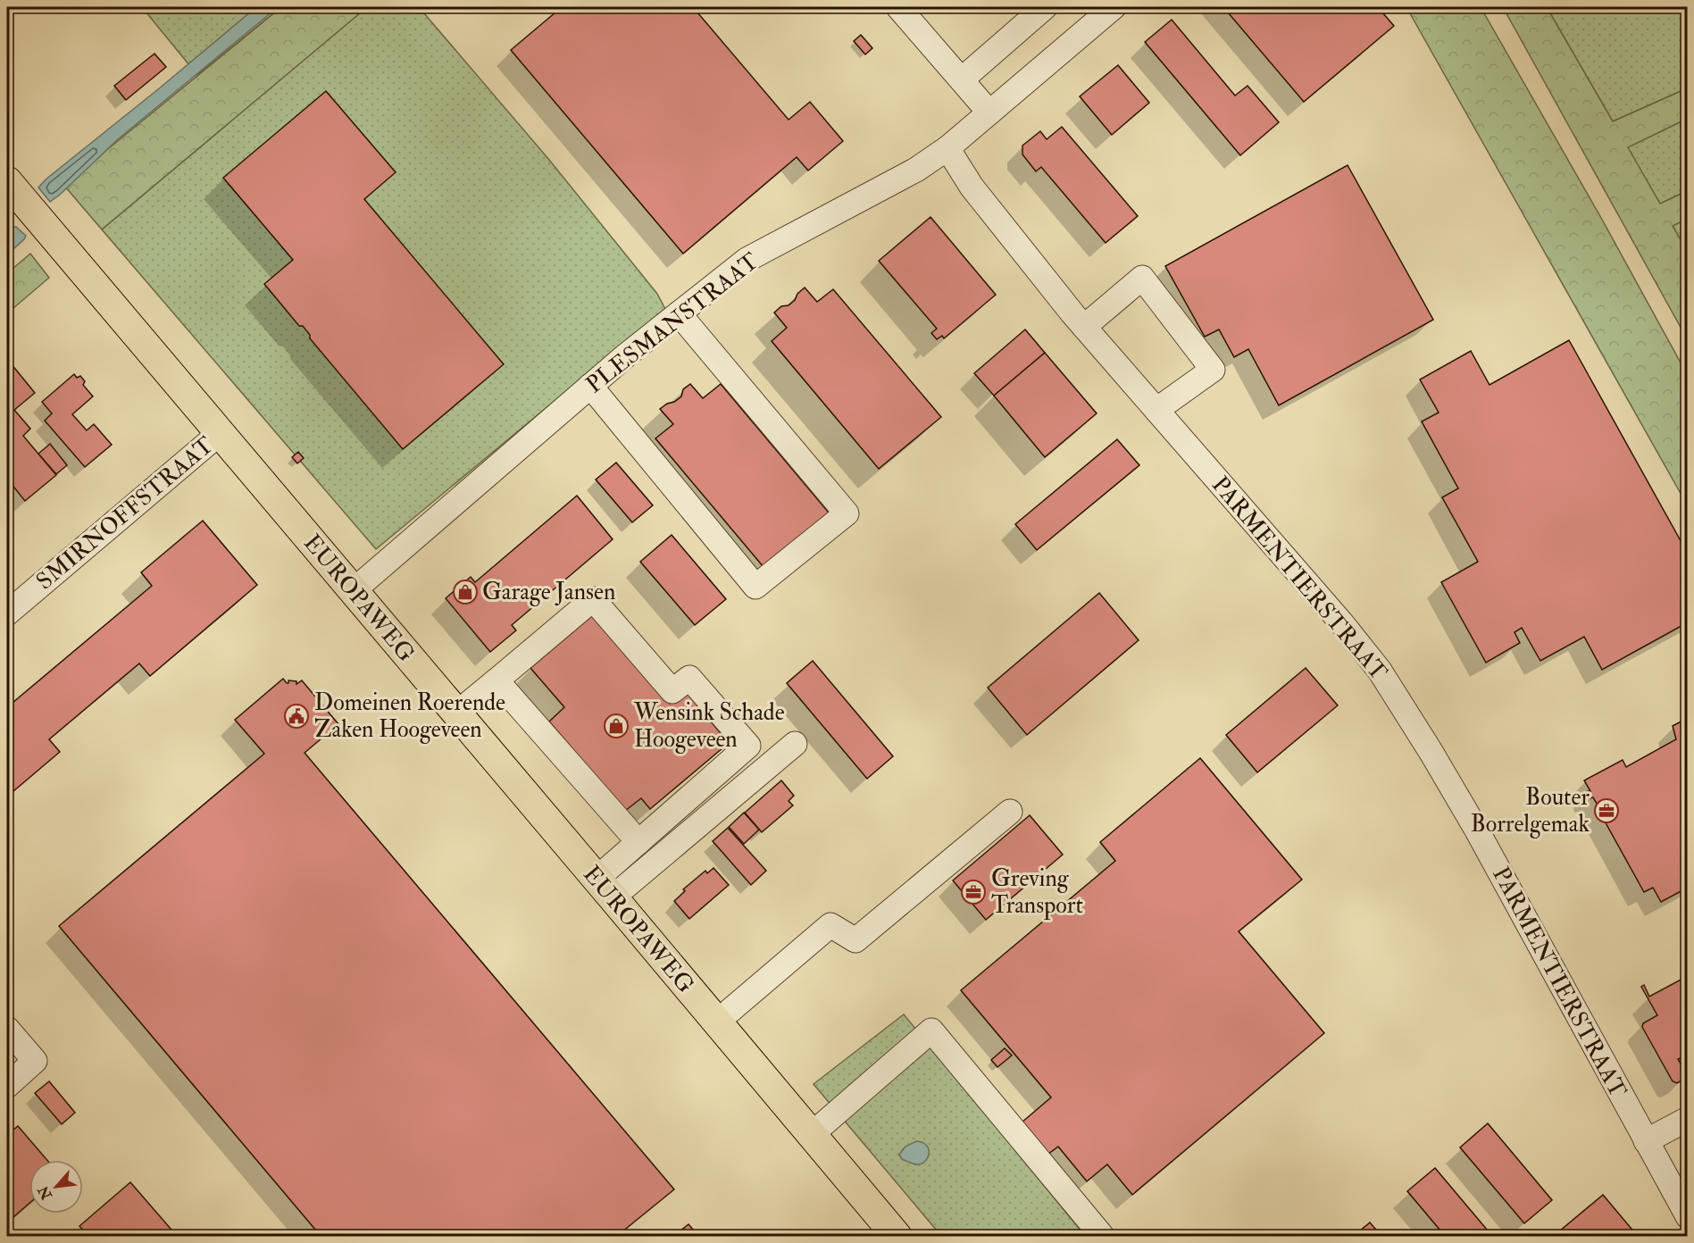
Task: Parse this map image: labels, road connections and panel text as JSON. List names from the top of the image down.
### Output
{
  "streets": {
    "main road": ["EUROPAWEG"],
    "street": ["PLESMANSTRAAT", "SMIRNOFFSTRAAT", "PARMENTIERSTRAAT"]
  },
  "crossings": [
    ["PLESMANSTRAAT", "PARMENTIERSTRAAT"],
    ["PLESMANSTRAAT", "EUROPAWEG"],
    ["SMIRNOFFSTRAAT", "EUROPAWEG"]
  ],
  "places": {
    "shop": ["Garage Jansen", "Wensink Schade Hoogeveen"],
    "public building": ["Domeinen Roerende Zaken Hoogeveen"],
    "office": ["Bouter Borrelgemak", "Greving Transport"]
  },
  "north": "bottom left"
}
